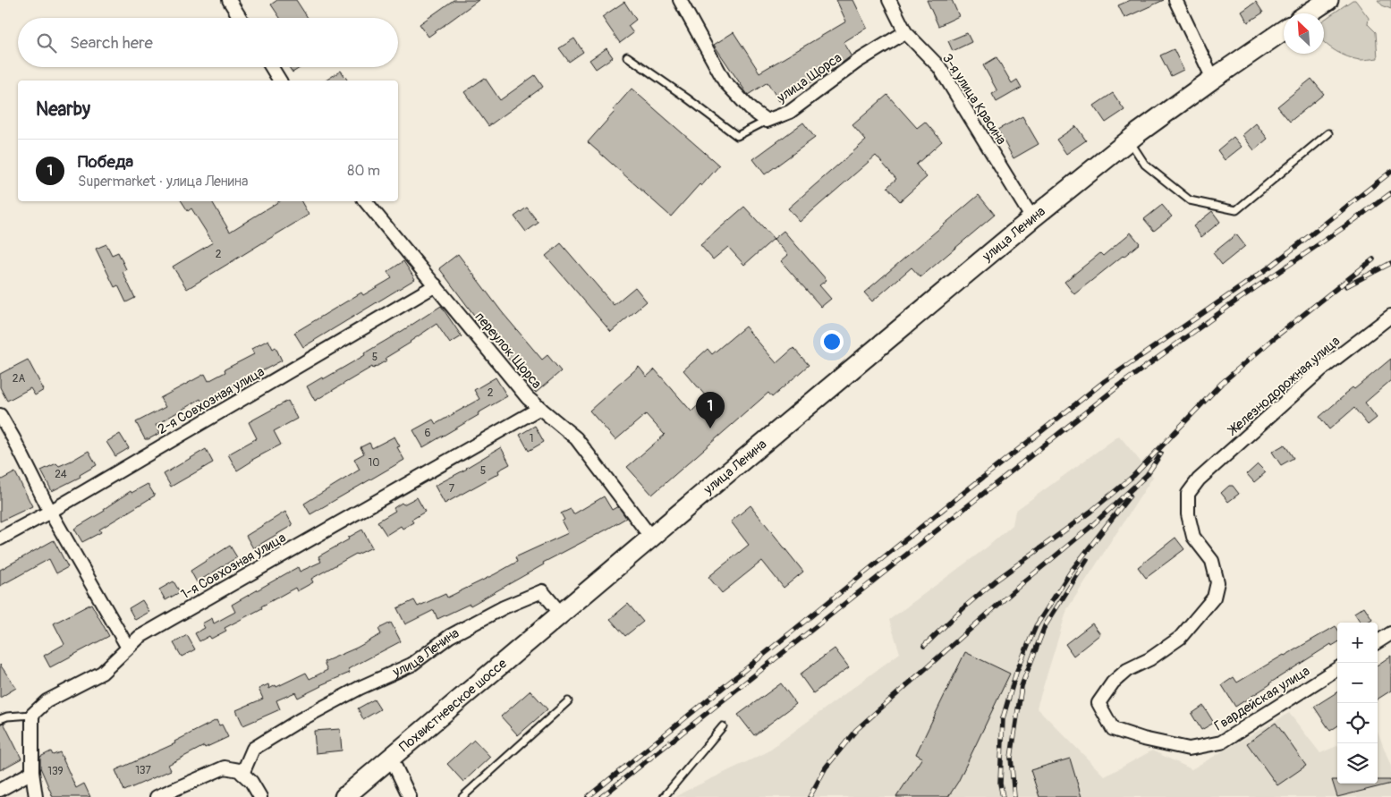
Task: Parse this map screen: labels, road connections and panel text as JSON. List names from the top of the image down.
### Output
{
  "streets": {
    "main road": ["улица Ленина", "Похвистневское шоссе"],
    "street": [
      "улица Щорса",
      "3-я улица Красина",
      "переулок Щорса",
      "Железнодорожная улица",
      "2-я Совхозная улица",
      "1-я Совхозная улица",
      "Гвардейская улица"
    ]
  },
  "crossings": [
    ["улица Щорса", "3-я улица Красина"],
    ["3-я улица Красина", "улица Ленина"],
    ["улица Ленина", "переулок Щорса"],
    ["улица Ленина", "Похвистневское шоссе"],
    ["переулок Щорса", "2-я Совхозная улица"],
    ["переулок Щорса", "1-я Совхозная улица"],
    ["Железнодорожная улица", "Гвардейская улица"]
  ],
  "house_numbers": [
    "2",
    "5",
    "2А",
    "2",
    "6",
    "1",
    "10",
    "5",
    "24",
    "7",
    "137",
    "139"
  ],
  "north": "top left",
  "page": {
    "search": "Search here",
    "heading": "Nearby",
    "list": [
      {
        "mark": "1",
        "name": "Победа",
        "note": "Supermarket · улица Ленина",
        "value": "80 m"
      }
    ],
    "pins": "1",
    "map_buttons": ["+", "−"]
  }
}
